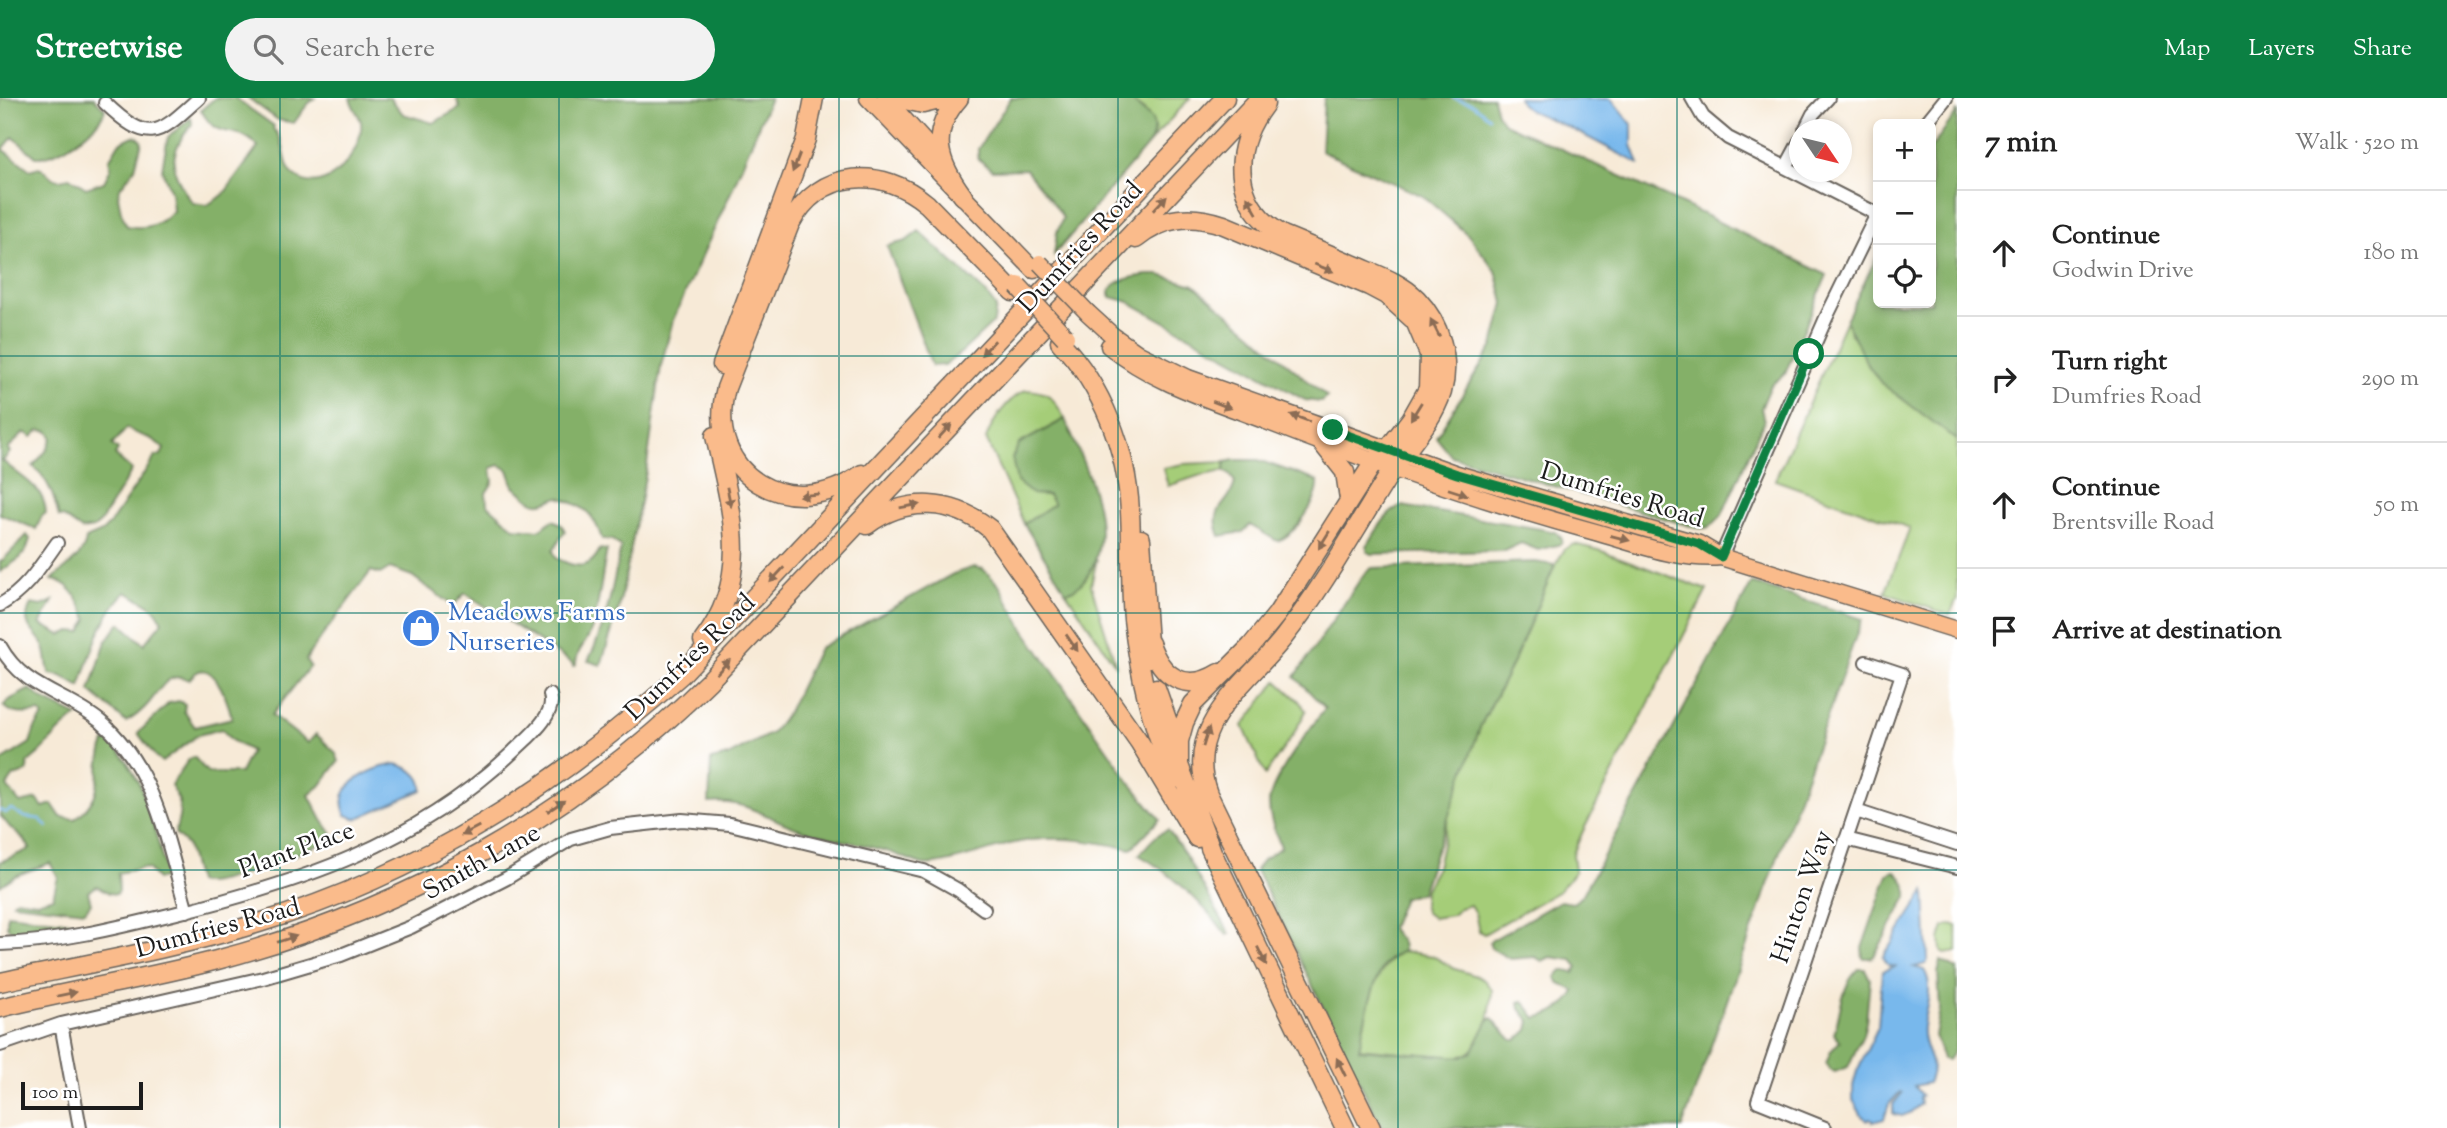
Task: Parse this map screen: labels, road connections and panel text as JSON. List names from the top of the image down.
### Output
{
  "streets": {
    "highway": ["Dumfries Road"],
    "street": ["Plant Place", "Smith Lane", "Hinton Way"]
  },
  "places": {
    "shop": ["Meadows Farms Nurseries"]
  },
  "scale_bar": "100 m",
  "north": "bottom right",
  "page": {
    "header": "Streetwise",
    "search": "Search here",
    "nav": ["Map", "Layers", "Share"],
    "heading": ["7 min", "Walk · 520 m"],
    "map_buttons": ["+", "−"],
    "list": [
      ["Continue", "Godwin Drive", "180 m"],
      ["Turn right", "Dumfries Road", "290 m"],
      ["Continue", "Brentsville Road", "50 m"],
      "Arrive at destination"
    ],
    "scale": "100 m"
  }
}
